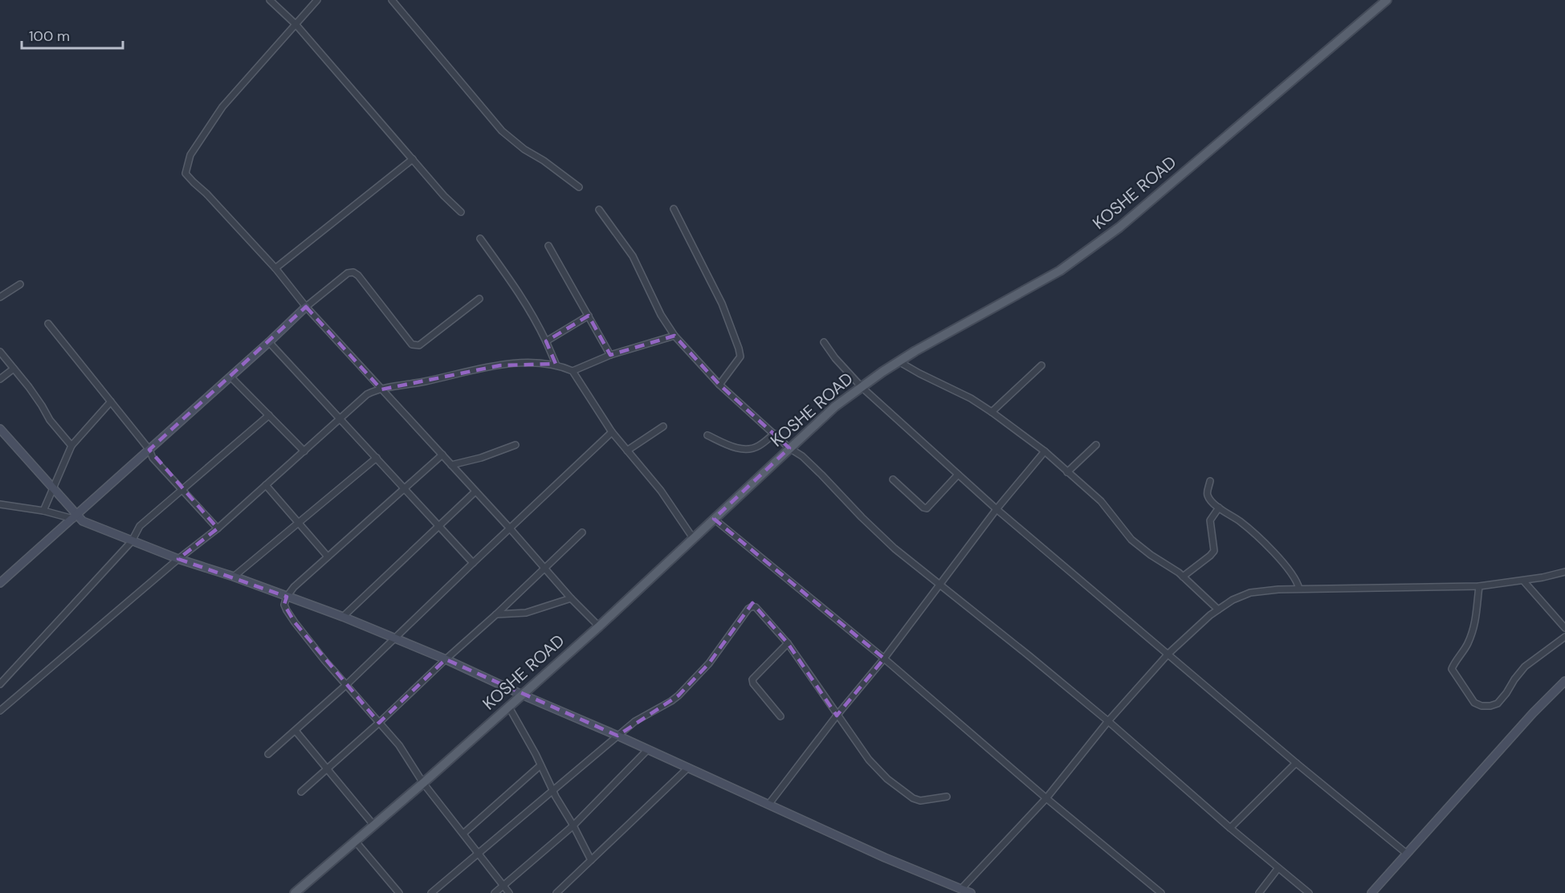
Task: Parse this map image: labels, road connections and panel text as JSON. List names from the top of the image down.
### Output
{
  "streets": {
    "main road": ["KOSHE ROAD"]
  },
  "scale_bar": "100 m"
}
